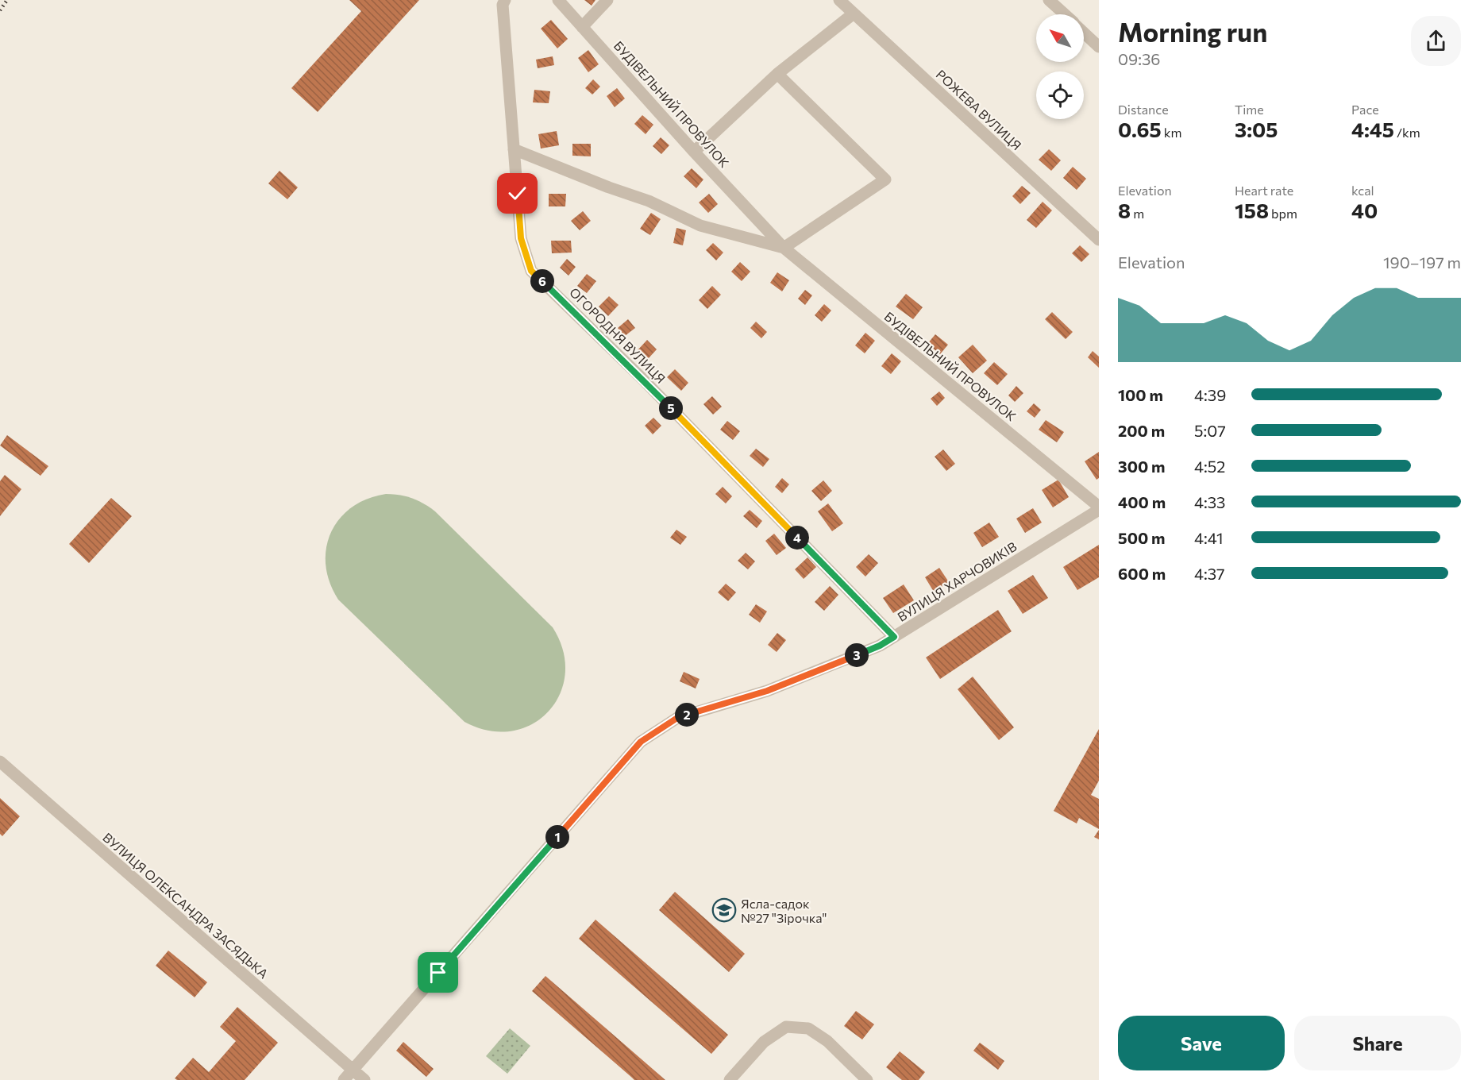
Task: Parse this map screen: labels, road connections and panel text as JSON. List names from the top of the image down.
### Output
{
  "streets": {
    "street": [
      "БУДІВЕЛЬНИЙ ПРОВУЛОК",
      "РОЖЕВА ВУЛИЦЯ",
      "ОГОРОДНЯ ВУЛИЦЯ",
      "ВУЛИЦЯ ХАРЧОВИКІВ",
      "ВУЛИЦЯ ОЛЕКСАНДРА ЗАСЯДЬКА"
    ]
  },
  "crossings": [
    ["БУДІВЕЛЬНИЙ ПРОВУЛОК", "ОГОРОДНЯ ВУЛИЦЯ"],
    ["БУДІВЕЛЬНИЙ ПРОВУЛОК", "ВУЛИЦЯ ХАРЧОВИКІВ"],
    ["ОГОРОДНЯ ВУЛИЦЯ", "ВУЛИЦЯ ХАРЧОВИКІВ"],
    ["ВУЛИЦЯ ХАРЧОВИКІВ", "ВУЛИЦЯ ОЛЕКСАНДРА ЗАСЯДЬКА"]
  ],
  "places": {
    "school or university": ["Ясла-садок №27 \"Зірочка\""]
  },
  "north": "top left",
  "page": {
    "heading": ["Morning run", "09:36"],
    "stats": [
      ["Distance", "0.65 km"],
      ["Time", "3:05"],
      ["Pace", "4:45 /km"],
      ["Elevation", "8 m"],
      ["Heart rate", "158 bpm"],
      ["kcal", "40"]
    ],
    "chart": ["Elevation", "190–197 m"],
    "pins": [
      "6",
      "5",
      "4",
      "3",
      "2",
      "1"
    ],
    "list": [
      {
        "name": "100 m",
        "note": "4:39"
      },
      {
        "name": "200 m",
        "note": "5:07"
      },
      {
        "name": "300 m",
        "note": "4:52"
      },
      {
        "name": "400 m",
        "note": "4:33"
      },
      {
        "name": "500 m",
        "note": "4:41"
      },
      {
        "name": "600 m",
        "note": "4:37"
      }
    ],
    "buttons": ["Save", "Share"]
  }
}
